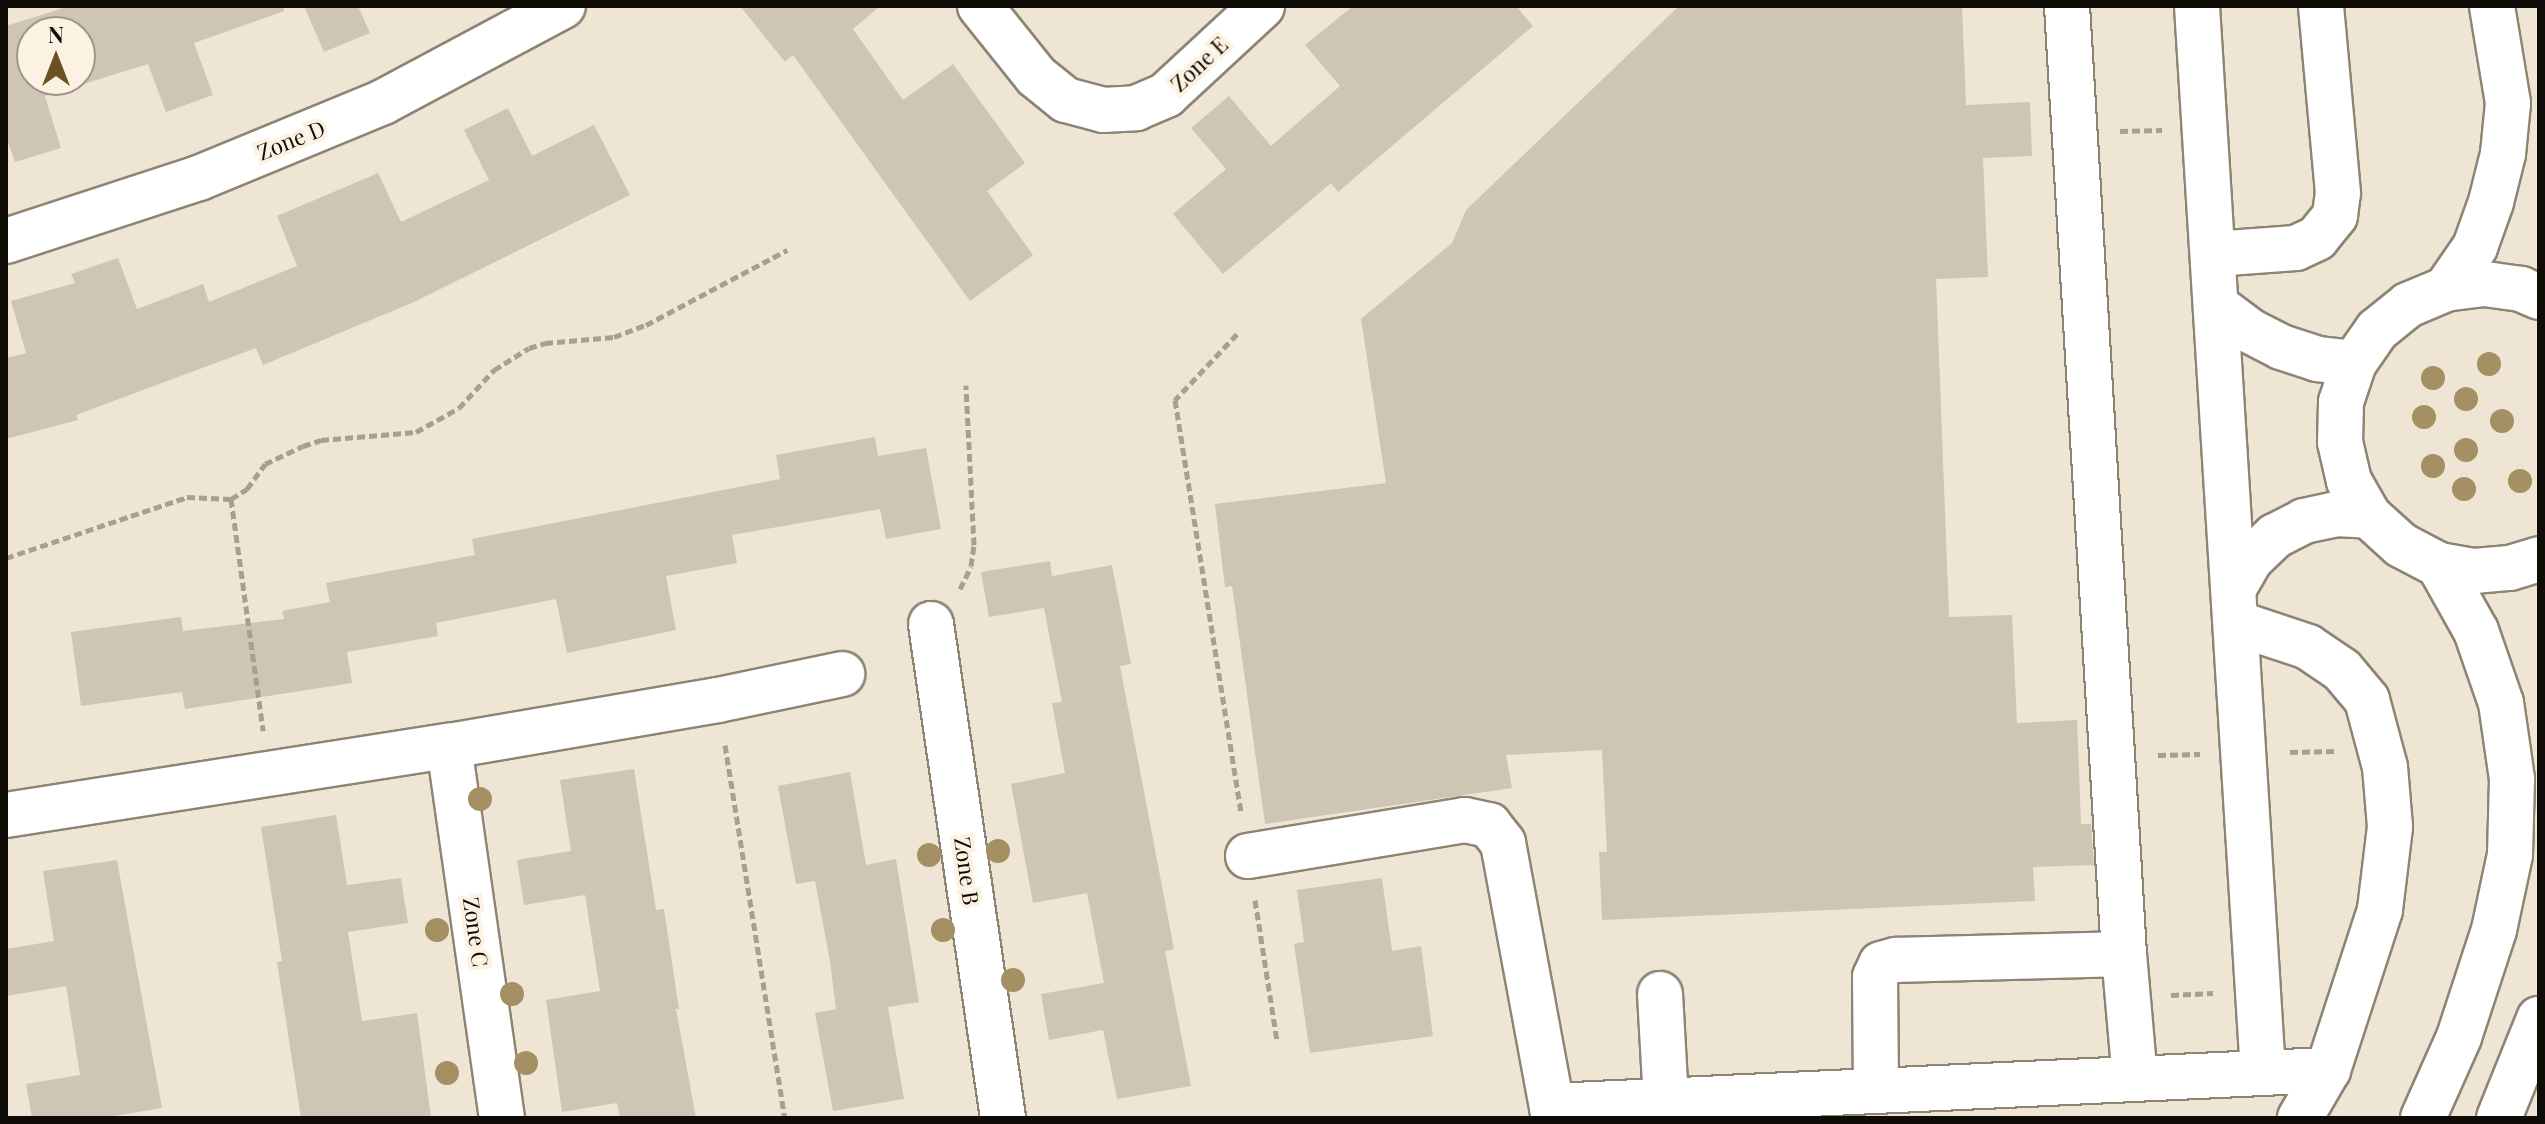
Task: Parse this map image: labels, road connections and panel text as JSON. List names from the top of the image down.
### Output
{
  "streets": {
    "street": [
      "Zone E",
      "Zone D",
      "Zone B",
      "Zone C"
    ]
  },
  "north": "top"
}
